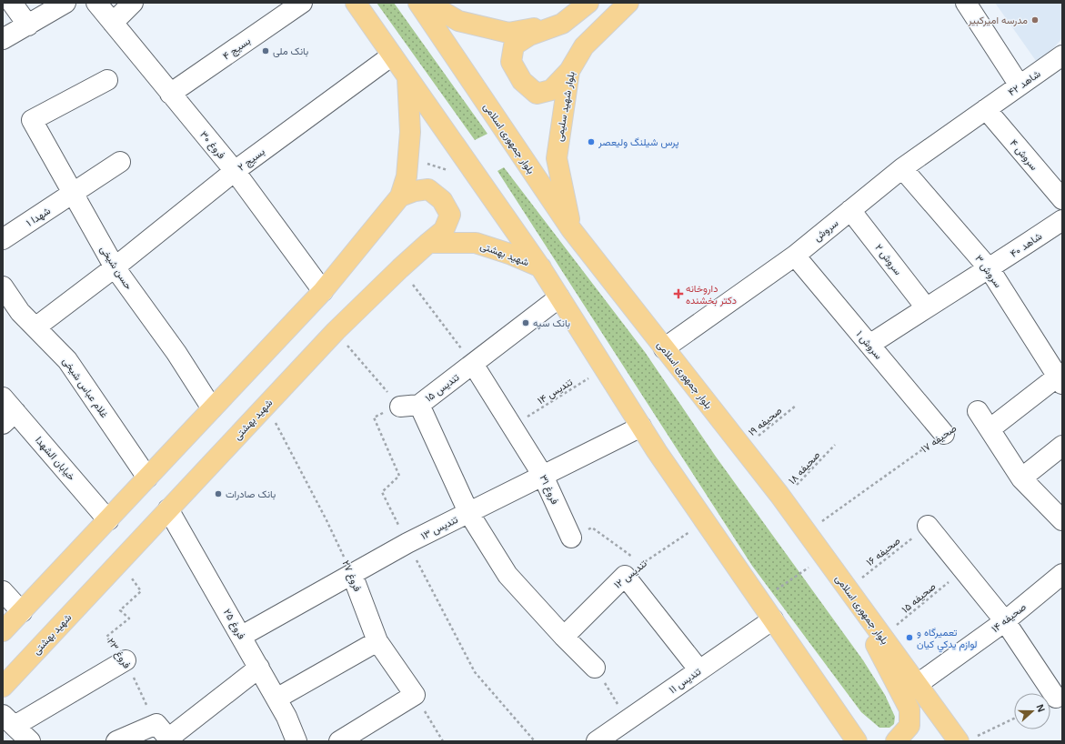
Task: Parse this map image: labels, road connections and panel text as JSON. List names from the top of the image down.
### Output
{
  "streets": {
    "main road": ["بلوار شهید سلیمی", "بلوار جمهوری اسلامی", "شهید بهشتی"],
    "street": [
      "بسیج ۴",
      "شاهد ۴۲",
      "فروغ ۳۰",
      "سروش ۴",
      "بسیج ۲",
      "شهدا ۱",
      "سروش",
      "شاهد ۴۰",
      "سروش ۲",
      "حسن شیخی",
      "سروش ۳",
      "سروش ۱",
      "غلام عباس شیخی",
      "تندیس ۱۵",
      "خیابان الشهدا",
      "فروغ ۳۱",
      "تندیس ۱۳",
      "تندیس ۱۲",
      "فروغ ۲۷",
      "صحیفه ۱۴",
      "فروغ ۲۵",
      "تندیس ۱۱"
    ],
    "path": [
      "تندیس ۱۴",
      "صحیفه ۱۹",
      "صحیفه ۱۷",
      "صحیفه ۱۸",
      "صحیفه ۱۶",
      "صحیفه ۱۵",
      "فروغ ۲۳"
    ]
  },
  "crossings": [
    ["بسیج ۴", "فروغ ۳۰"],
    ["شاهد ۴۲", "سروش ۴"],
    ["شاهد ۴۲", "سروش"],
    ["بلوار شهید سلیمی", "بلوار جمهوری اسلامی"],
    ["بلوار جمهوری اسلامی", "سروش"],
    ["بلوار جمهوری اسلامی", "صحیفه ۱۹"],
    ["بلوار جمهوری اسلامی", "صحیفه ۱۷"],
    ["بلوار جمهوری اسلامی", "صحیفه ۱۸"],
    ["بلوار جمهوری اسلامی", "صحیفه ۱۶"],
    ["بلوار جمهوری اسلامی", "صحیفه ۱۵"],
    ["بلوار جمهوری اسلامی", "صحیفه ۱۴"],
    ["فروغ ۳۰", "بسیج ۲"],
    ["سروش ۴", "سروش"],
    ["بسیج ۲", "حسن شیخی"],
    ["بسیج ۲", "غلام عباس شیخی"],
    ["شهدا ۱", "حسن شیخی"],
    ["سروش", "سروش ۲"],
    ["سروش", "سروش ۳"],
    ["سروش", "سروش ۱"],
    ["شاهد ۴۰", "سروش ۲"],
    ["شاهد ۴۰", "سروش ۳"],
    ["شاهد ۴۰", "سروش ۱"],
    ["شهید بهشتی", "فروغ ۲۷"],
    ["شهید بهشتی", "فروغ ۲۵"],
    ["شهید بهشتی", "فروغ ۲۳"],
    ["سروش ۱", "صحیفه ۱۷"],
    ["تندیس ۱۵", "فروغ ۳۱"],
    ["تندیس ۱۵", "تندیس ۱۳"],
    ["تندیس ۱۵", "تندیس ۱۲"],
    ["تندیس ۱۴", "فروغ ۳۱"],
    ["فروغ ۳۱", "تندیس ۱۳"],
    ["تندیس ۱۳", "فروغ ۲۷"],
    ["تندیس ۱۳", "فروغ ۲۵"]
  ],
  "places": {
    "other": [
      "مدرسه امیرکبیر",
      "بانک ملی",
      "پرس شیلنگ ولیعصر",
      "بانک سپه",
      "بانک صادرات",
      "تعميرگاه و لوازم يدكي كيان"
    ],
    "health": ["داروخانه دکتر بخشنده"]
  },
  "north": "right"
}
